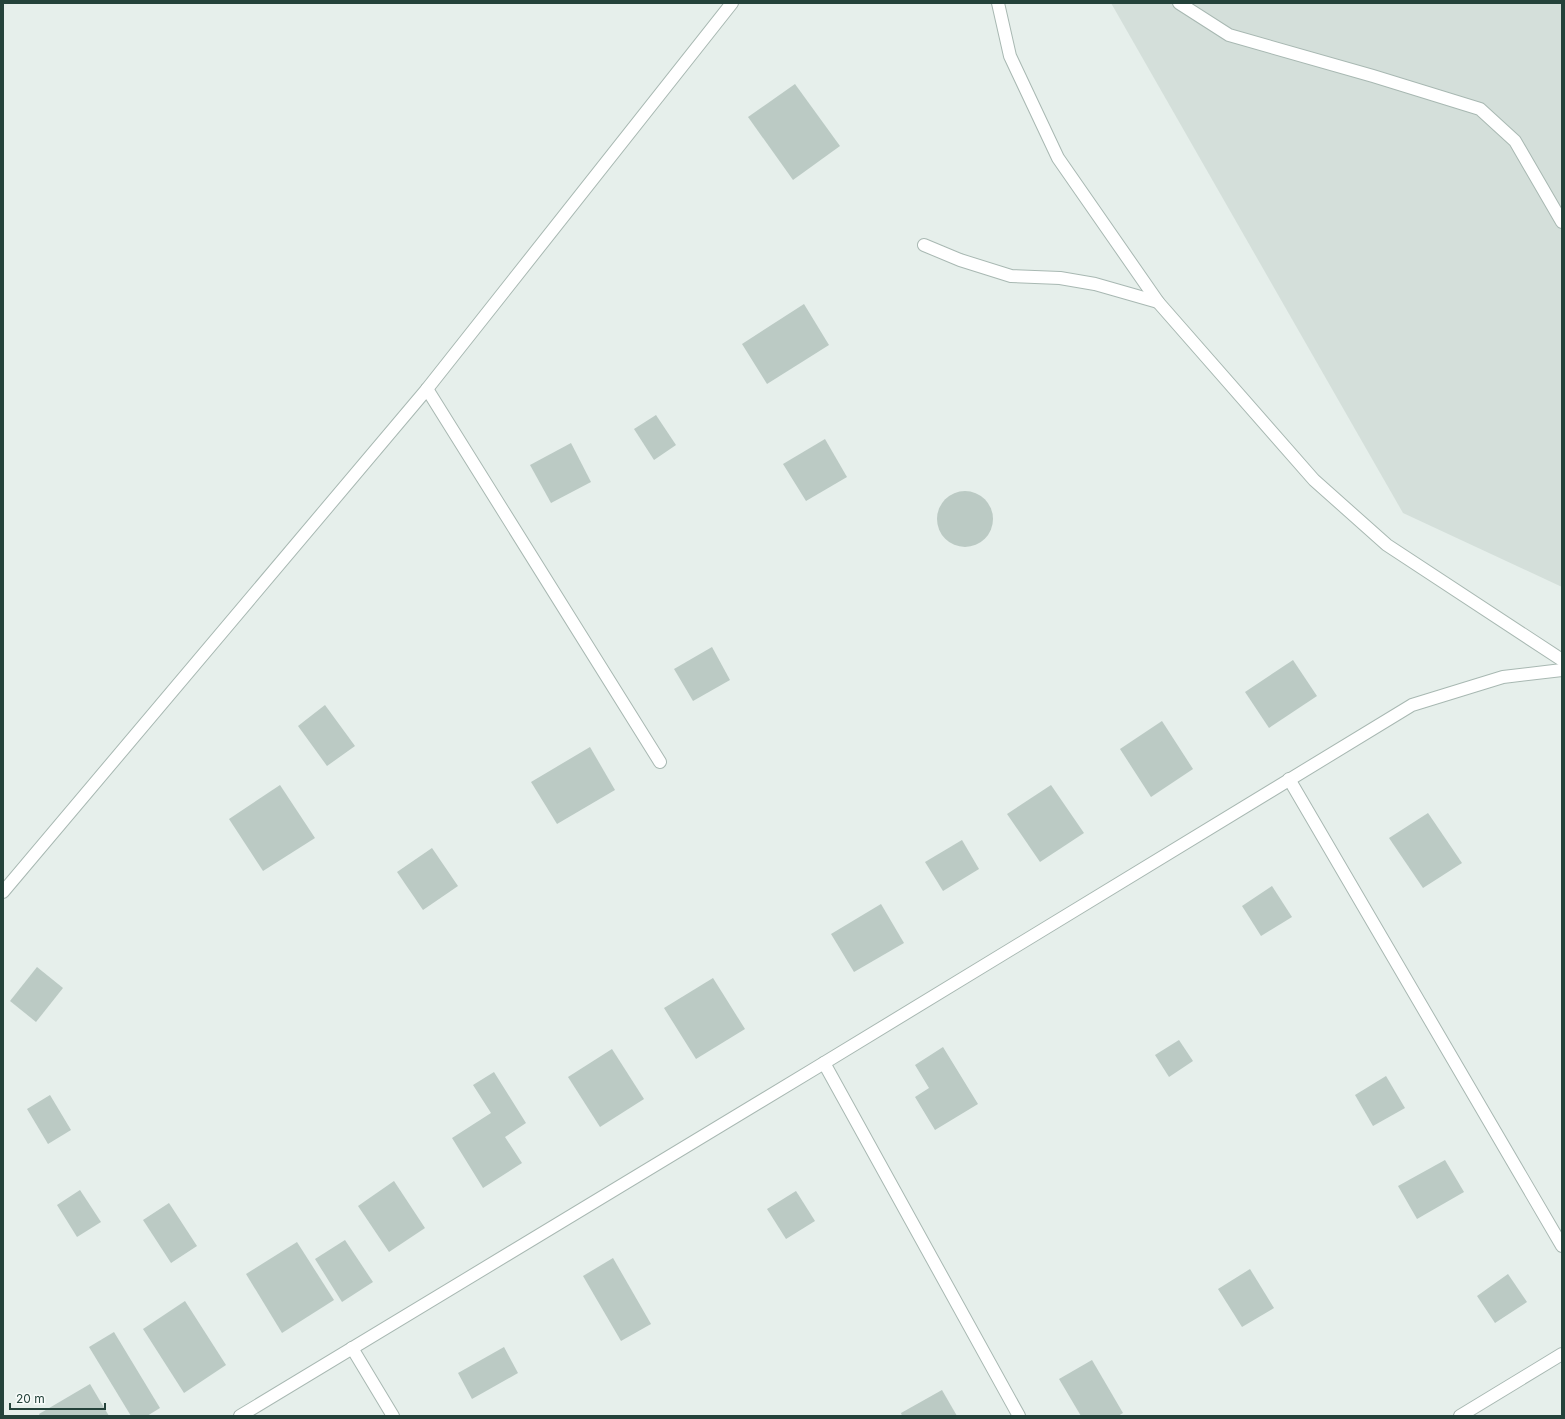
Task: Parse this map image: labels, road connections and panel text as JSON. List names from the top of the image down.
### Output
{
  "scale_bar": "20 m"
}
